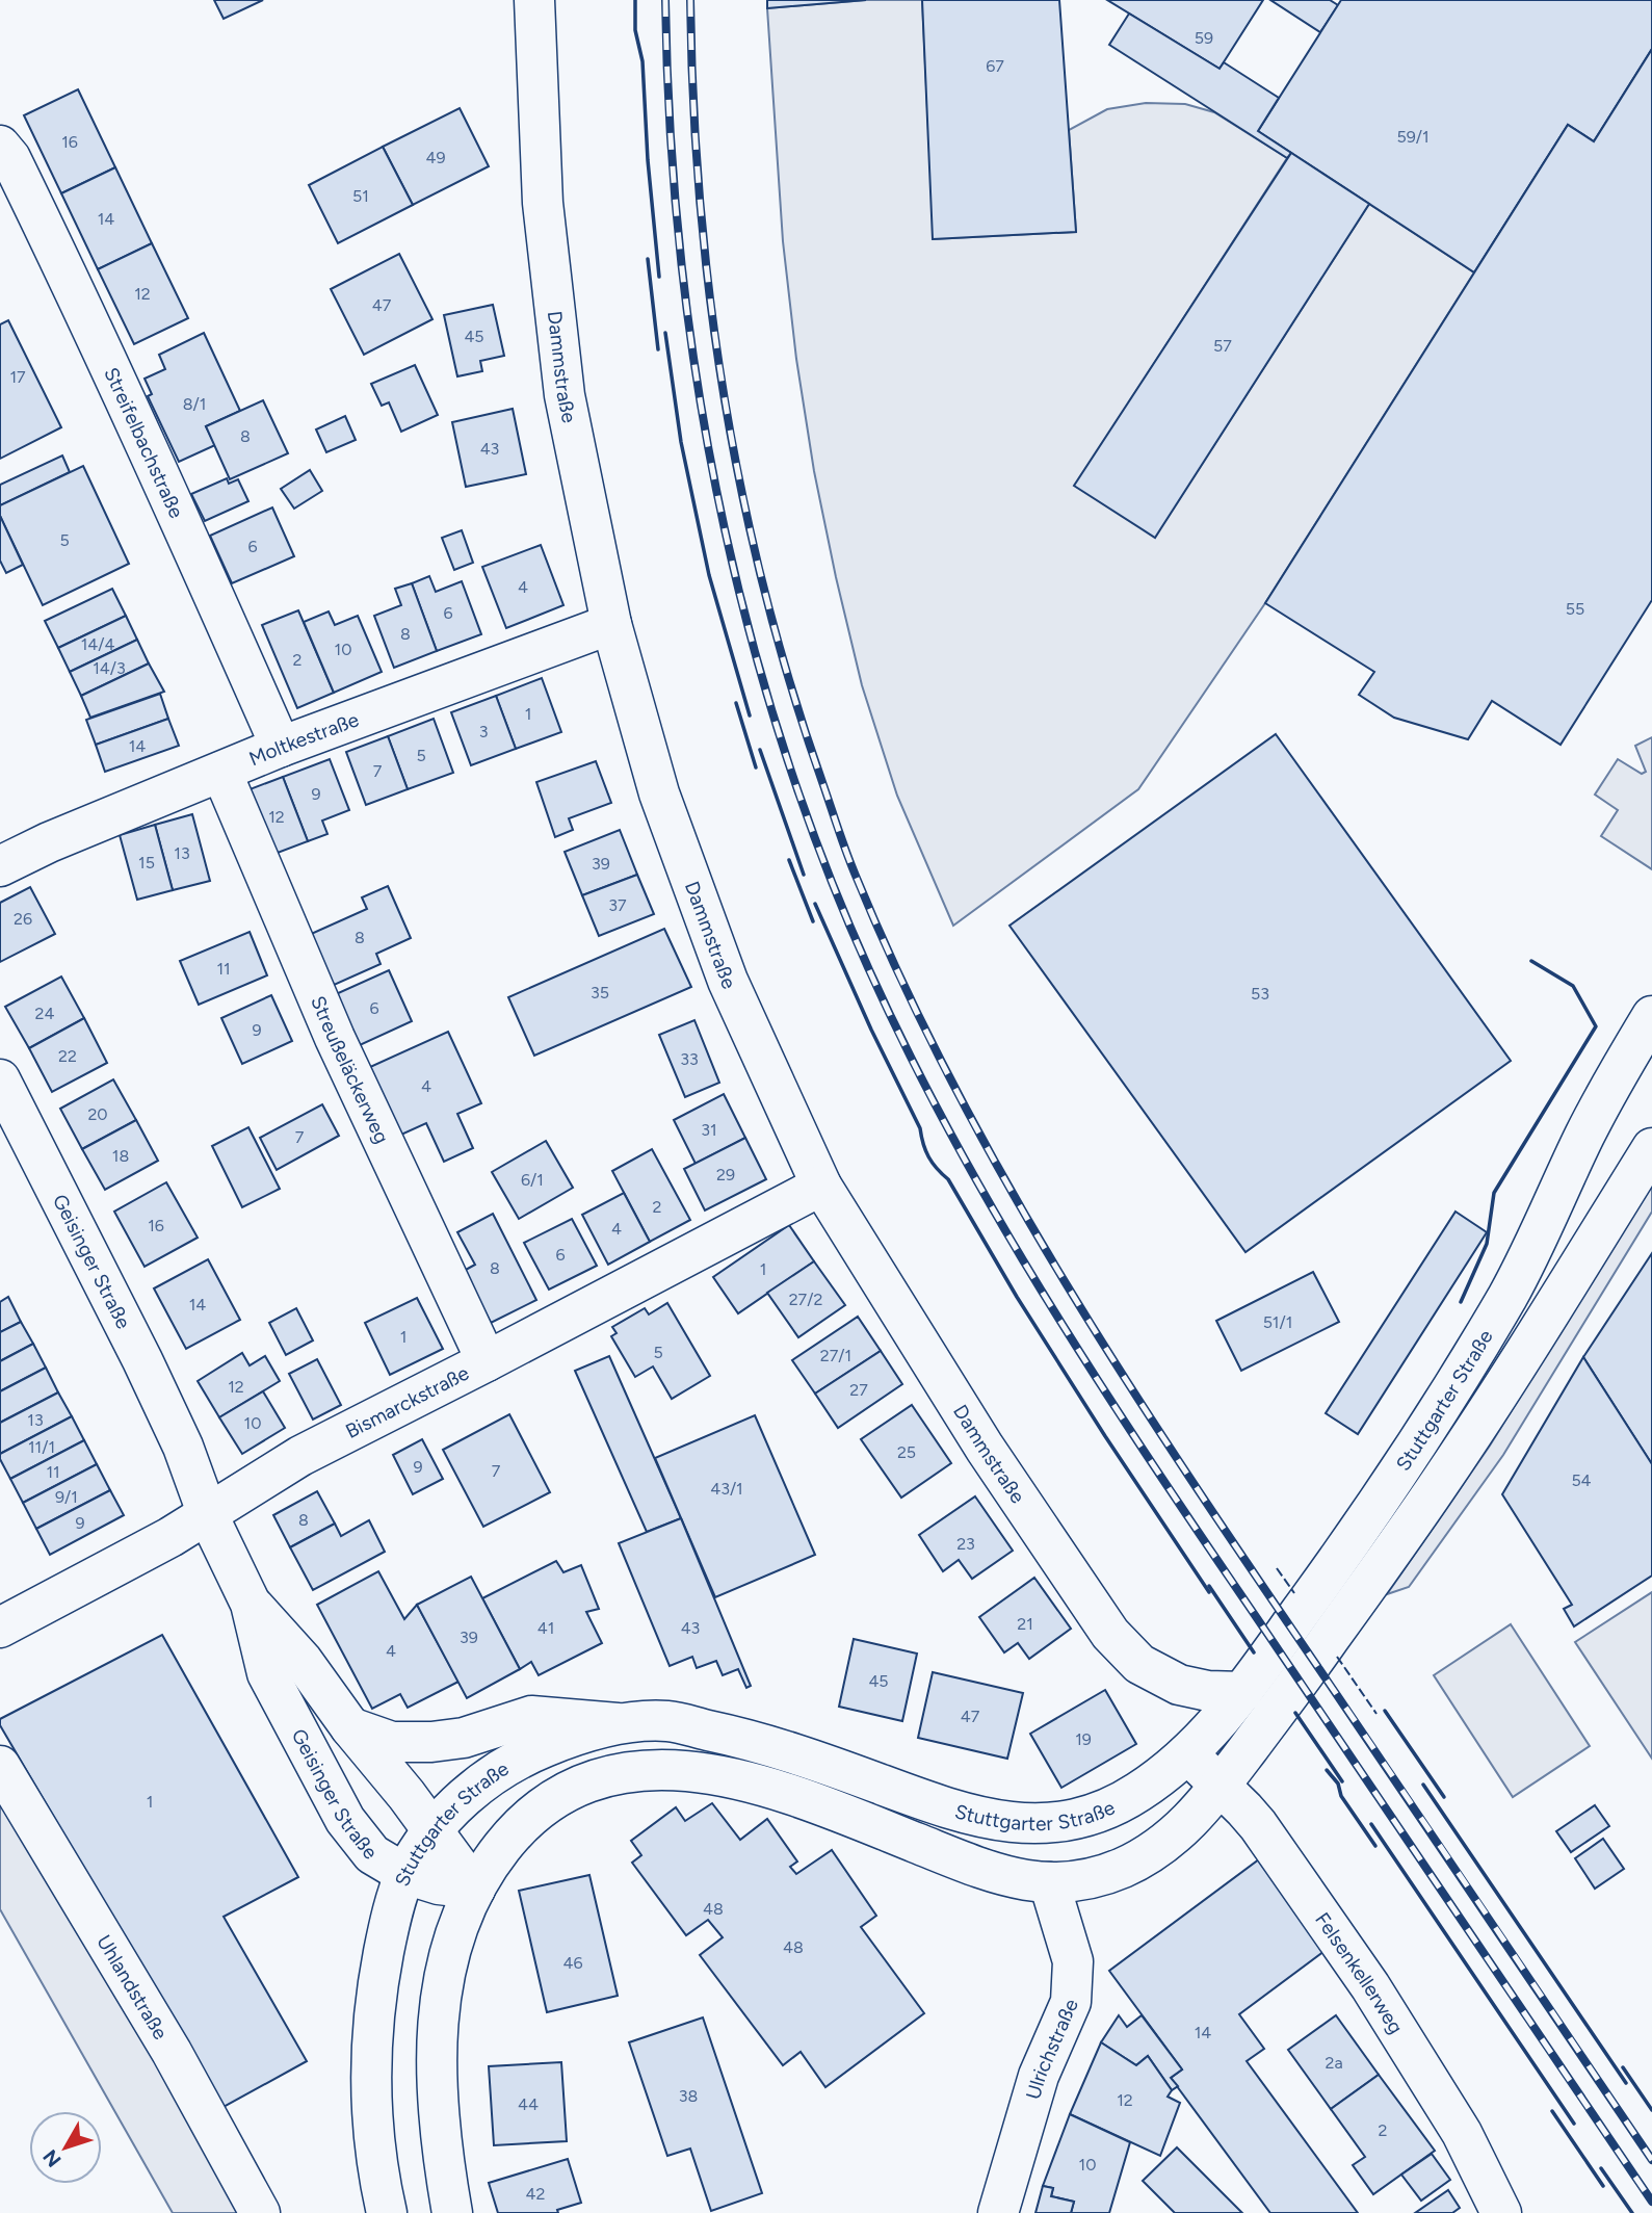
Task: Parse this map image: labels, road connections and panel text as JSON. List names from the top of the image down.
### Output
{
  "streets": {
    "street": [
      "Dammstraße",
      "Streifelbachstraße",
      "Moltkestraße",
      "Streußeläckerweg",
      "Geisinger Straße",
      "Stuttgarter Straße",
      "Bismarckstraße",
      "Felsenkellerweg",
      "Uhlandstraße",
      "Ulrichstraße"
    ]
  },
  "crossings": [
    ["Dammstraße", "Moltkestraße"],
    ["Dammstraße", "Stuttgarter Straße"],
    ["Dammstraße", "Bismarckstraße"],
    ["Streifelbachstraße", "Moltkestraße"],
    ["Moltkestraße", "Streußeläckerweg"],
    ["Streußeläckerweg", "Bismarckstraße"],
    ["Geisinger Straße", "Stuttgarter Straße"],
    ["Geisinger Straße", "Bismarckstraße"],
    ["Stuttgarter Straße", "Felsenkellerweg"],
    ["Stuttgarter Straße", "Ulrichstraße"]
  ],
  "house_numbers": [
    "59",
    "67",
    "59/1",
    "16",
    "49",
    "51",
    "14",
    "12",
    "47",
    "45",
    "57",
    "17",
    "8/1",
    "8",
    "43",
    "5",
    "6",
    "4",
    "55",
    "6",
    "8",
    "14/4",
    "10",
    "2",
    "14/3",
    "1",
    "3",
    "14",
    "5",
    "7",
    "9",
    "12",
    "13",
    "15",
    "39",
    "37",
    "26",
    "8",
    "11",
    "35",
    "53",
    "6",
    "24",
    "9",
    "22",
    "33",
    "4",
    "20",
    "31",
    "7",
    "18",
    "29",
    "6/1",
    "2",
    "16",
    "4",
    "6",
    "8",
    "1",
    "27/2",
    "14",
    "51/1",
    "1",
    "5",
    "27/1",
    "12",
    "27",
    "13",
    "10",
    "11/1",
    "25",
    "9",
    "7",
    "11",
    "54",
    "43/1",
    "9/1",
    "8",
    "9",
    "23",
    "21",
    "41",
    "43",
    "39",
    "4",
    "45",
    "47",
    "19",
    "1",
    "48",
    "48",
    "46",
    "14",
    "2a",
    "38",
    "12",
    "44",
    "2",
    "10",
    "42"
  ],
  "north": "bottom left"
}
